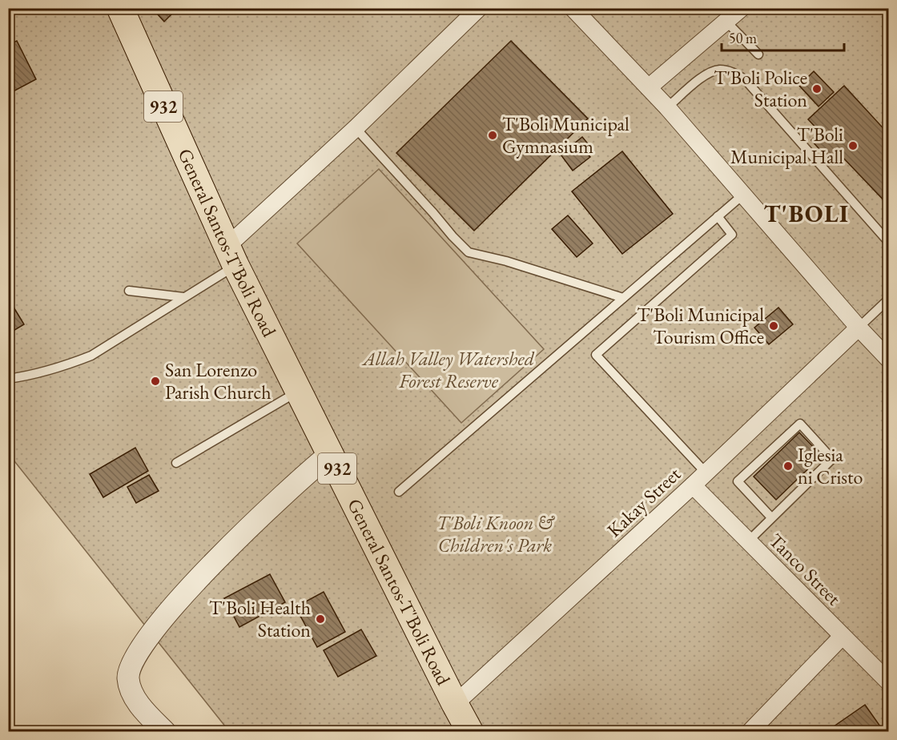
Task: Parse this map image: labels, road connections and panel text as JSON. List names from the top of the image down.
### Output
{
  "streets": {
    "main road": ["932", "General Santos-T'Boli Road"],
    "street": ["Kakay Street", "Tanco Street"]
  },
  "crossings": [
    ["General Santos-T'Boli Road", "Kakay Street"],
    ["Kakay Street", "Tanco Street"]
  ],
  "districts": ["T'BOLI"],
  "parks": ["Allah Valley Watershed Forest Reserve", "T'Boli Knoon & Children's Park"],
  "places": [
    "T'Boli Police Station",
    "T'Boli Municipal Gymnasium",
    "T'Boli Municipal Hall",
    "T'Boli Municipal Tourism Office",
    "San Lorenzo Parish Church",
    "Iglesia ni Cristo",
    "T'Boli Health Station"
  ],
  "scale_bar": "50 m"
}
